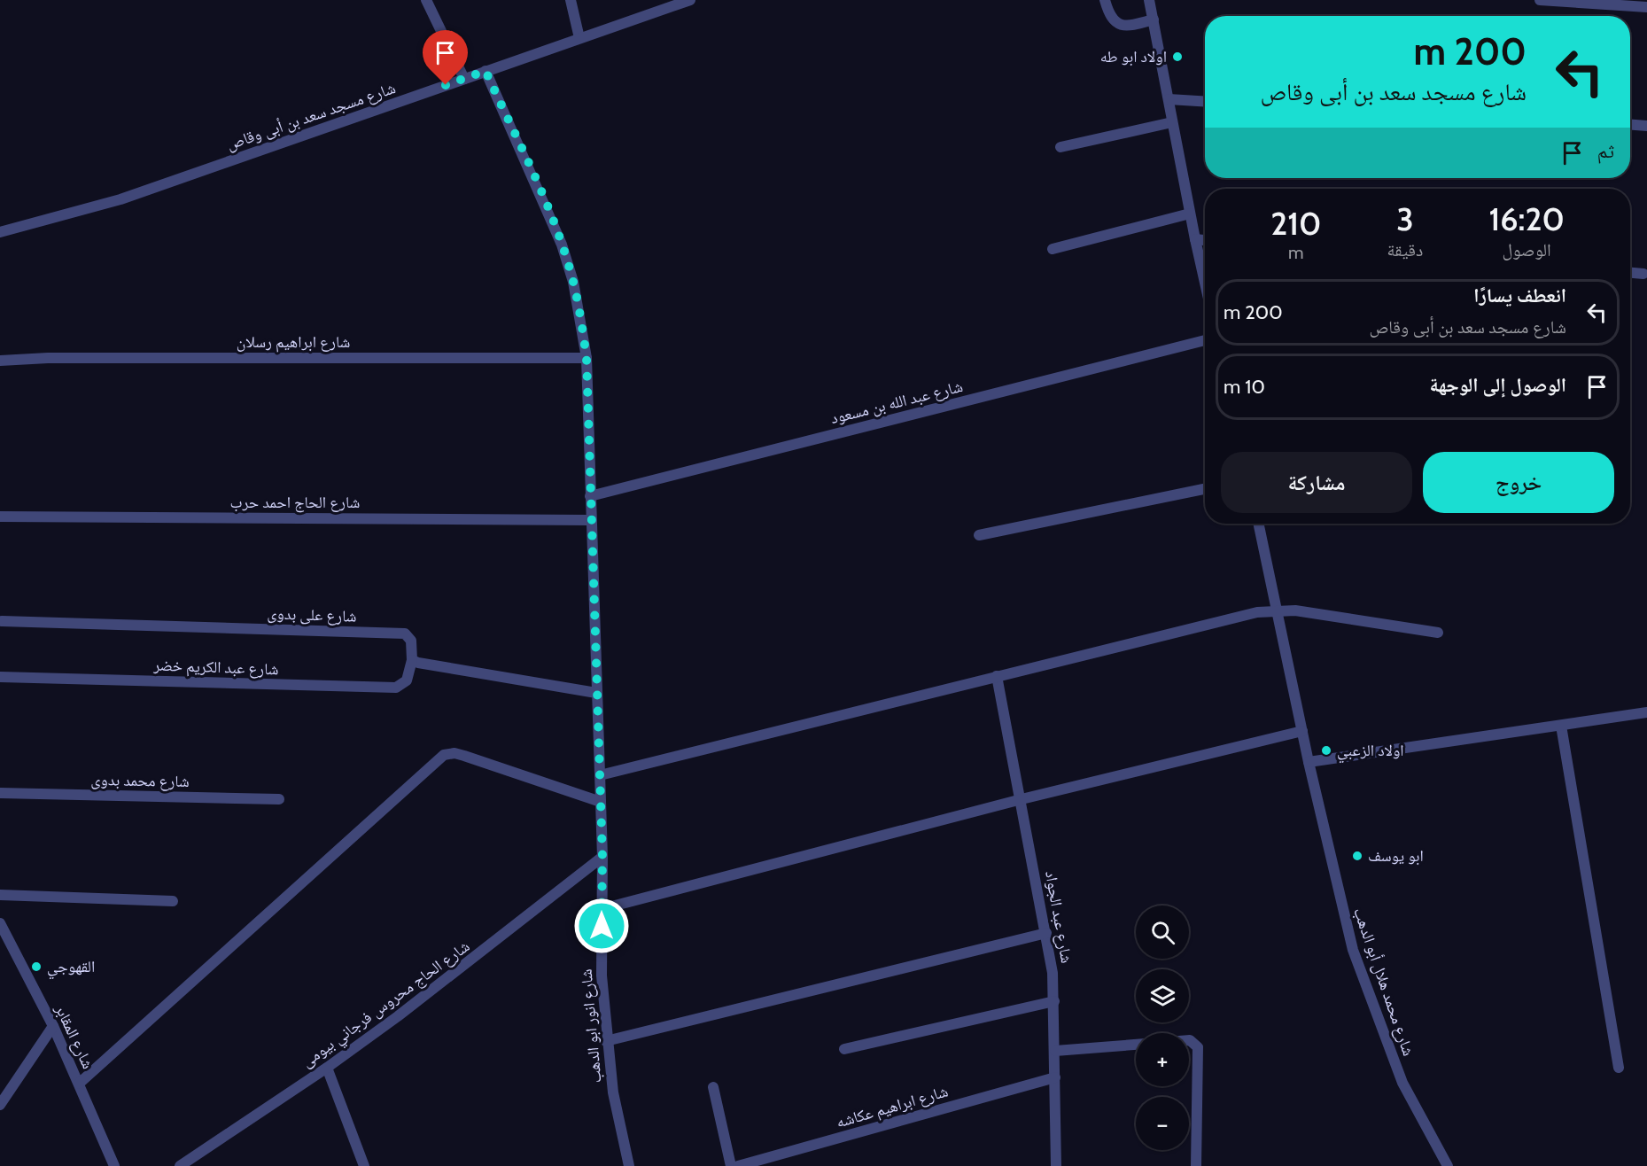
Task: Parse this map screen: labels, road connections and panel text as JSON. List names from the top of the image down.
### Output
{
  "streets": {
    "street": [
      "شارع مسجد سعد بن أبى وقاص",
      "شارع ابراهيم رسلان",
      "شارع عبد الله بن مسعود",
      "شارع الحاج احمد حرب",
      "شارع على بدوى",
      "شارع عبد الكريم خضر",
      "شارع محمد بدوى",
      "شارع عبد الجواد",
      "شارع محمد هلال أبو الدهب",
      "شارع الحاج محروس فرجاني بيومى",
      "شارع انور ابو الدهب",
      "شارع المقابر",
      "شارع ابراهيم عكاشه"
    ]
  },
  "crossings": [
    ["شارع مسجد سعد بن أبى وقاص", "شارع انور ابو الدهب"],
    ["شارع ابراهيم رسلان", "شارع انور ابو الدهب"],
    ["شارع عبد الله بن مسعود", "شارع انور ابو الدهب"],
    ["شارع الحاج احمد حرب", "شارع انور ابو الدهب"],
    ["شارع على بدوى", "شارع عبد الكريم خضر"],
    ["شارع عبد الجواد", "شارع ابراهيم عكاشه"],
    ["شارع الحاج محروس فرجاني بيومى", "شارع انور ابو الدهب"]
  ],
  "places": [
    "اولاد ابو طه",
    "اولاد الزعبي",
    "ابو يوسف",
    "القهوجي"
  ],
  "page": {
    "turn": ["200 m", "شارع مسجد سعد بن أبى وقاص"],
    "then": "ثم",
    "eta": [
      "16:20",
      "الوصول",
      "3",
      "دقيقة",
      "210",
      "m"
    ],
    "list": [
      {
        "name": "انعطف يسارًا",
        "note": "شارع مسجد سعد بن أبى وقاص",
        "value": "200 m"
      },
      {
        "name": "الوصول إلى الوجهة",
        "value": "10 m"
      }
    ],
    "buttons": ["خروج", "مشاركة"],
    "map_buttons": ["+", "−"]
  }
}
